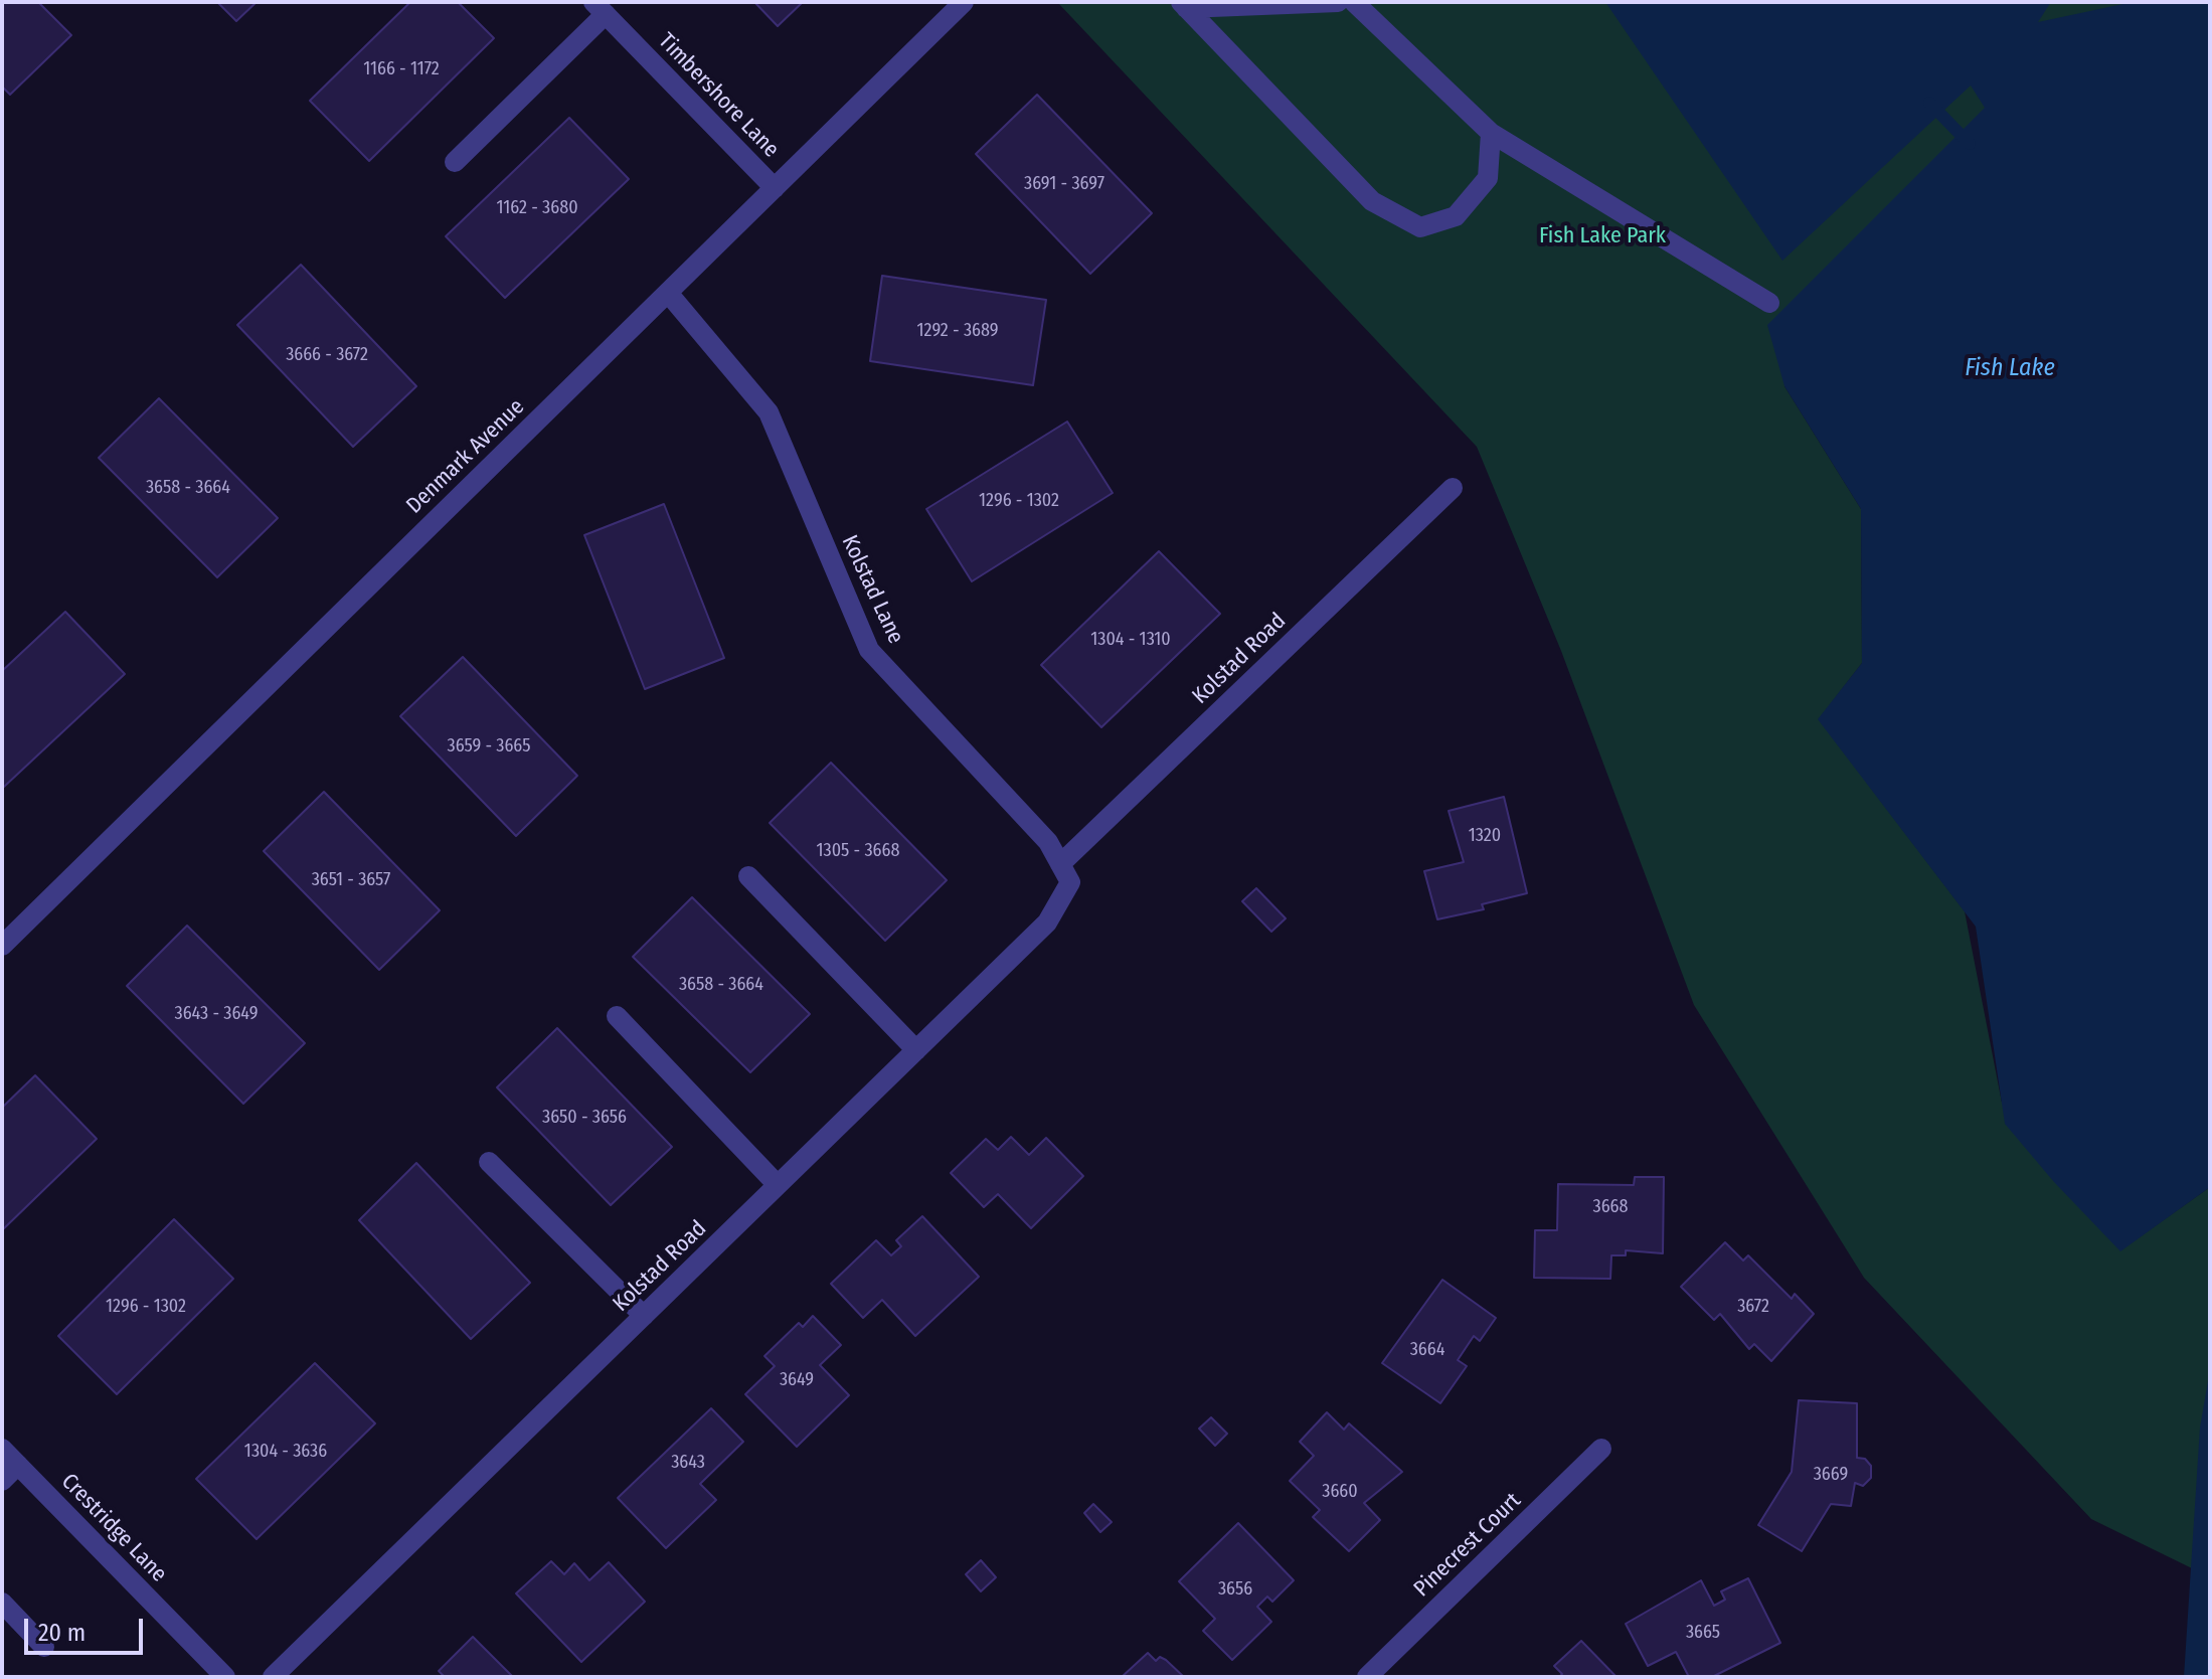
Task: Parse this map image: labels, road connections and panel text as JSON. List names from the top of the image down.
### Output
{
  "streets": {
    "street": [
      "Timbershore Lane",
      "Denmark Avenue",
      "Kolstad Lane",
      "Kolstad Road",
      "Crestridge Lane",
      "Pinecrest Court"
    ]
  },
  "crossings": [
    ["Timbershore Lane", "Denmark Avenue"],
    ["Denmark Avenue", "Kolstad Lane"],
    ["Kolstad Lane", "Kolstad Road"]
  ],
  "water": ["Fish Lake"],
  "parks": ["Fish Lake Park"],
  "house_numbers": [
    "1166 - 1172",
    "3691 - 3697",
    "1162 - 3680",
    "1292 - 3689",
    "3666 - 3672",
    "3658 - 3664",
    "1296 - 1302",
    "1304 - 1310",
    "3659 - 3665",
    "1320",
    "1305 - 3668",
    "3651 - 3657",
    "3658 - 3664",
    "3643 - 3649",
    "3650 - 3656",
    "3668",
    "1296 - 1302",
    "3672",
    "3664",
    "3649",
    "1304 - 3636",
    "3643",
    "3669",
    "3660",
    "3656",
    "3665"
  ],
  "scale_bar": "20 m"
}
